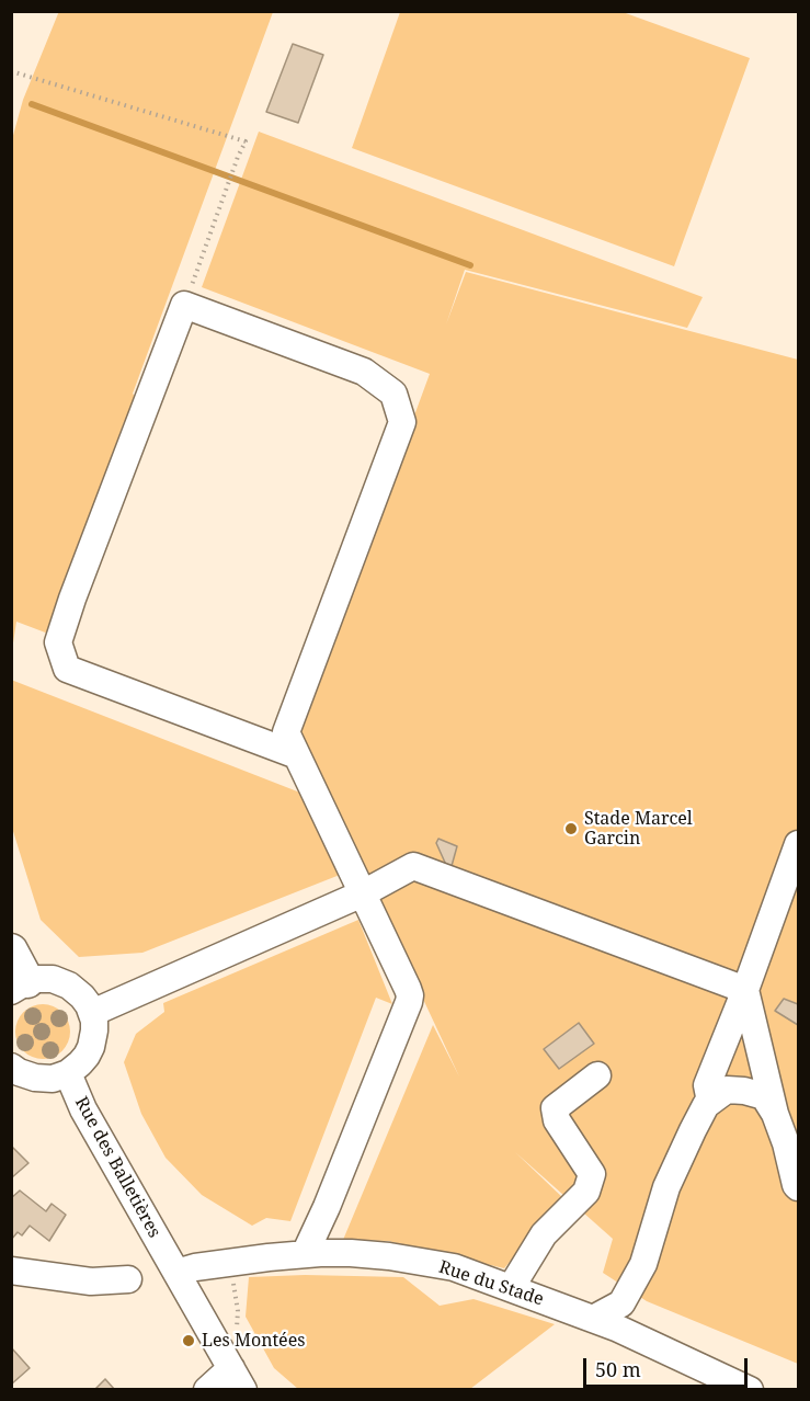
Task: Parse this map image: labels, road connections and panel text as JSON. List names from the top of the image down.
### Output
{
  "streets": {
    "street": ["Rue des Balletières", "Rue du Stade"]
  },
  "crossings": [
    ["Rue des Balletières", "Rue du Stade"]
  ],
  "places": ["Stade Marcel Garcin", "Les Montées"],
  "scale_bar": "50 m"
}
